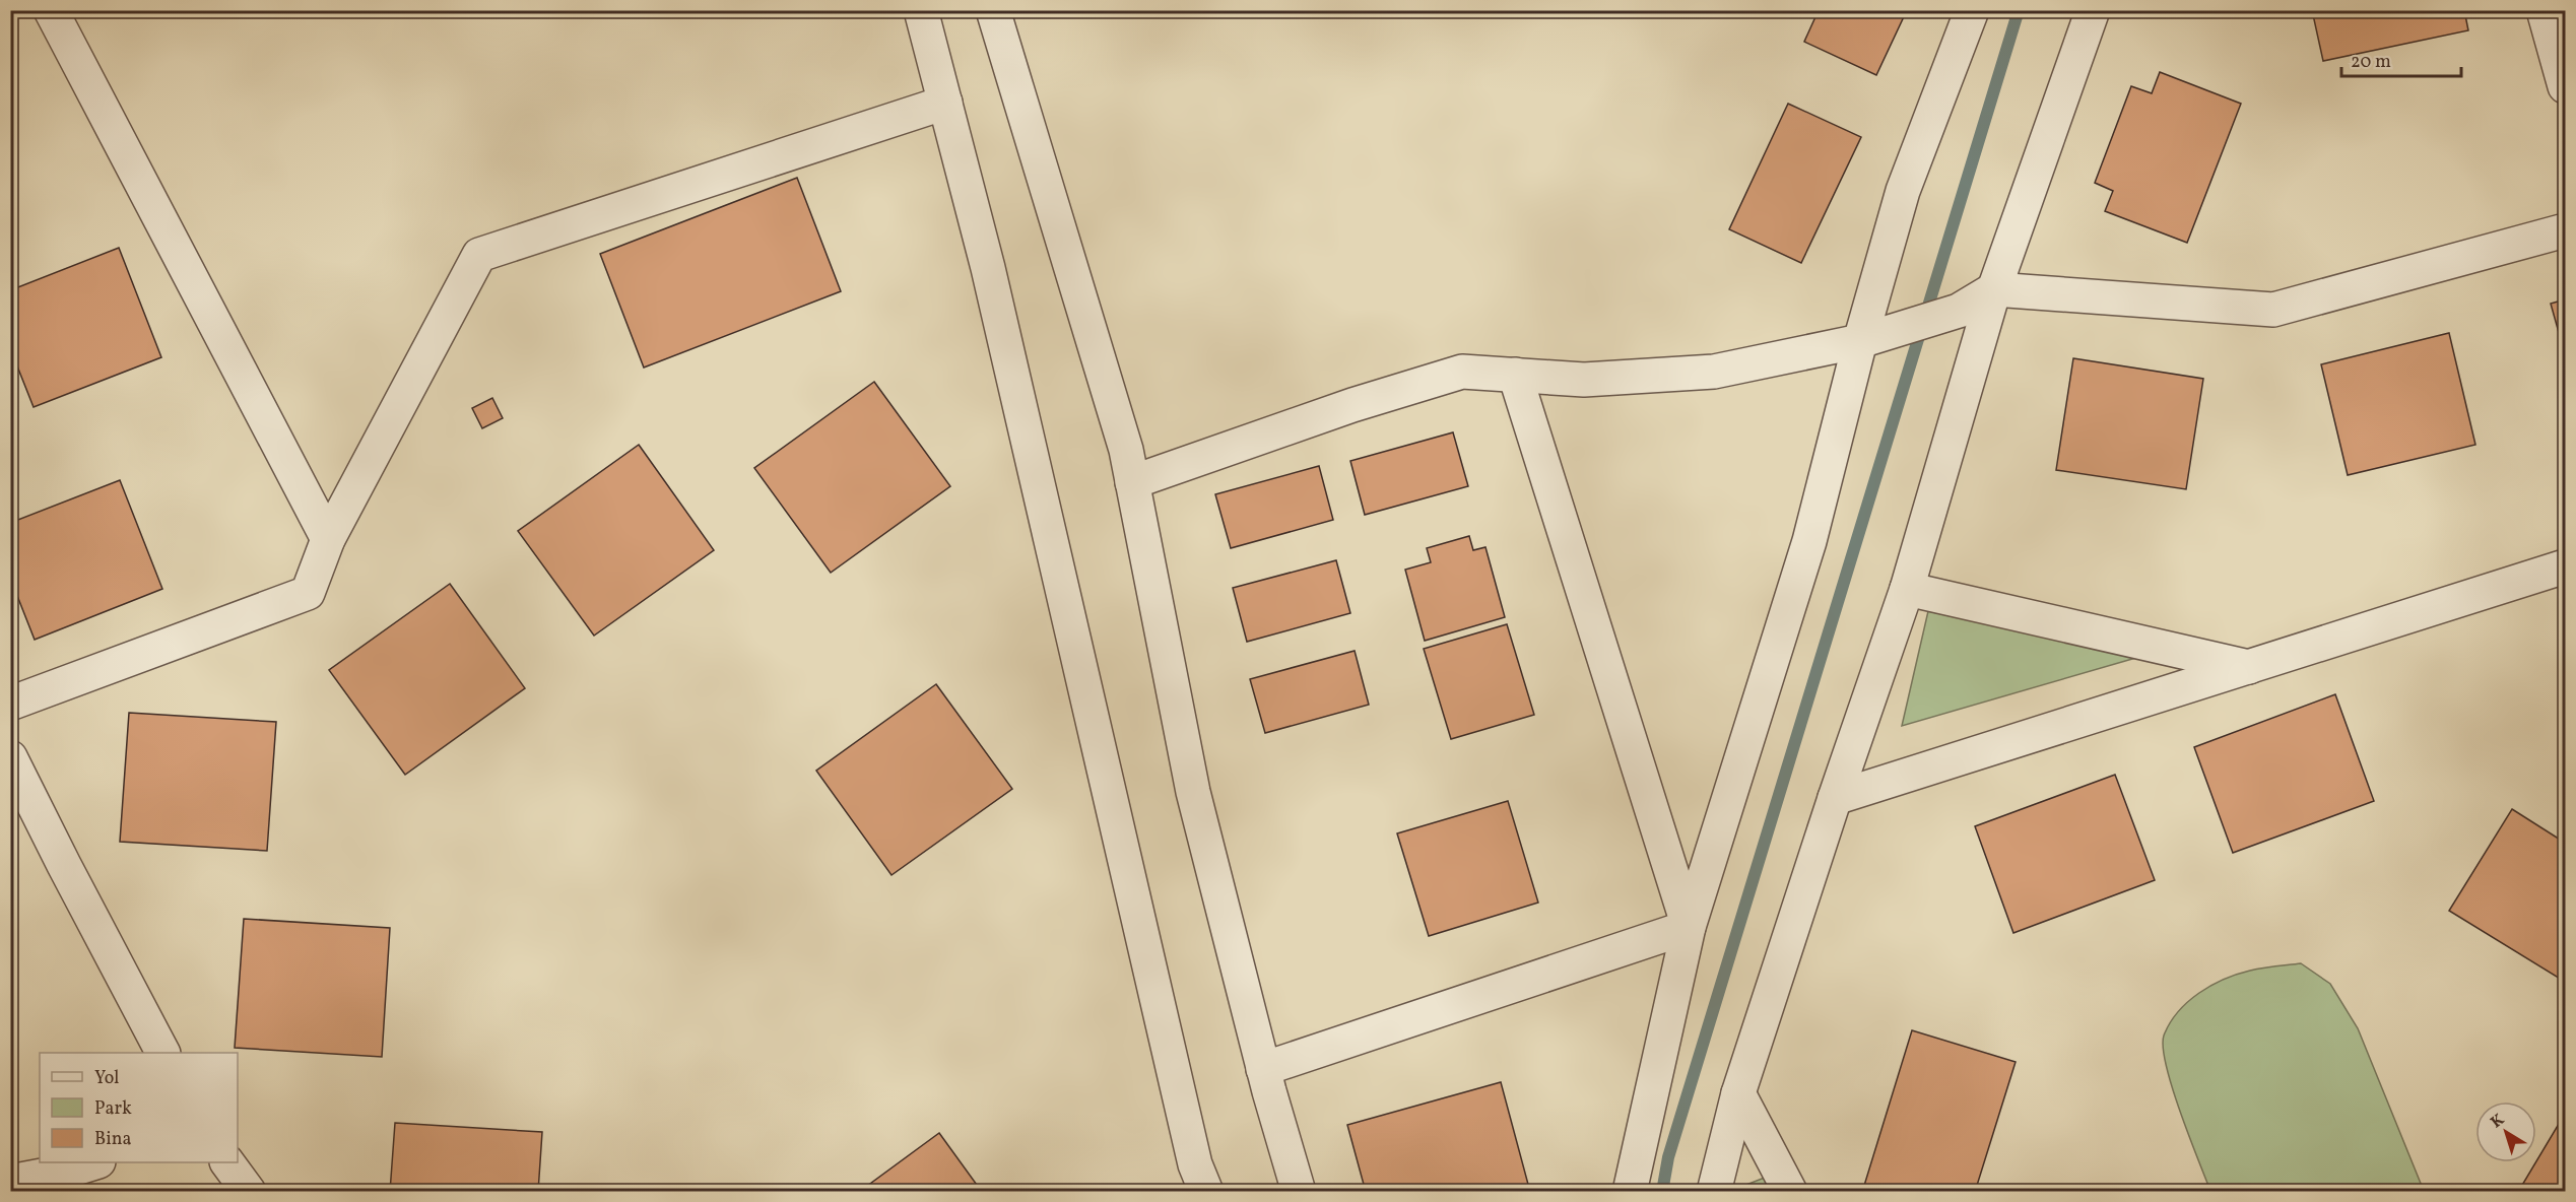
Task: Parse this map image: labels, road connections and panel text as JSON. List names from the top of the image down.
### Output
{
  "legend": ["Yol", "Park", "Bina"],
  "scale_bar": "20 m",
  "north": "top left"
}
